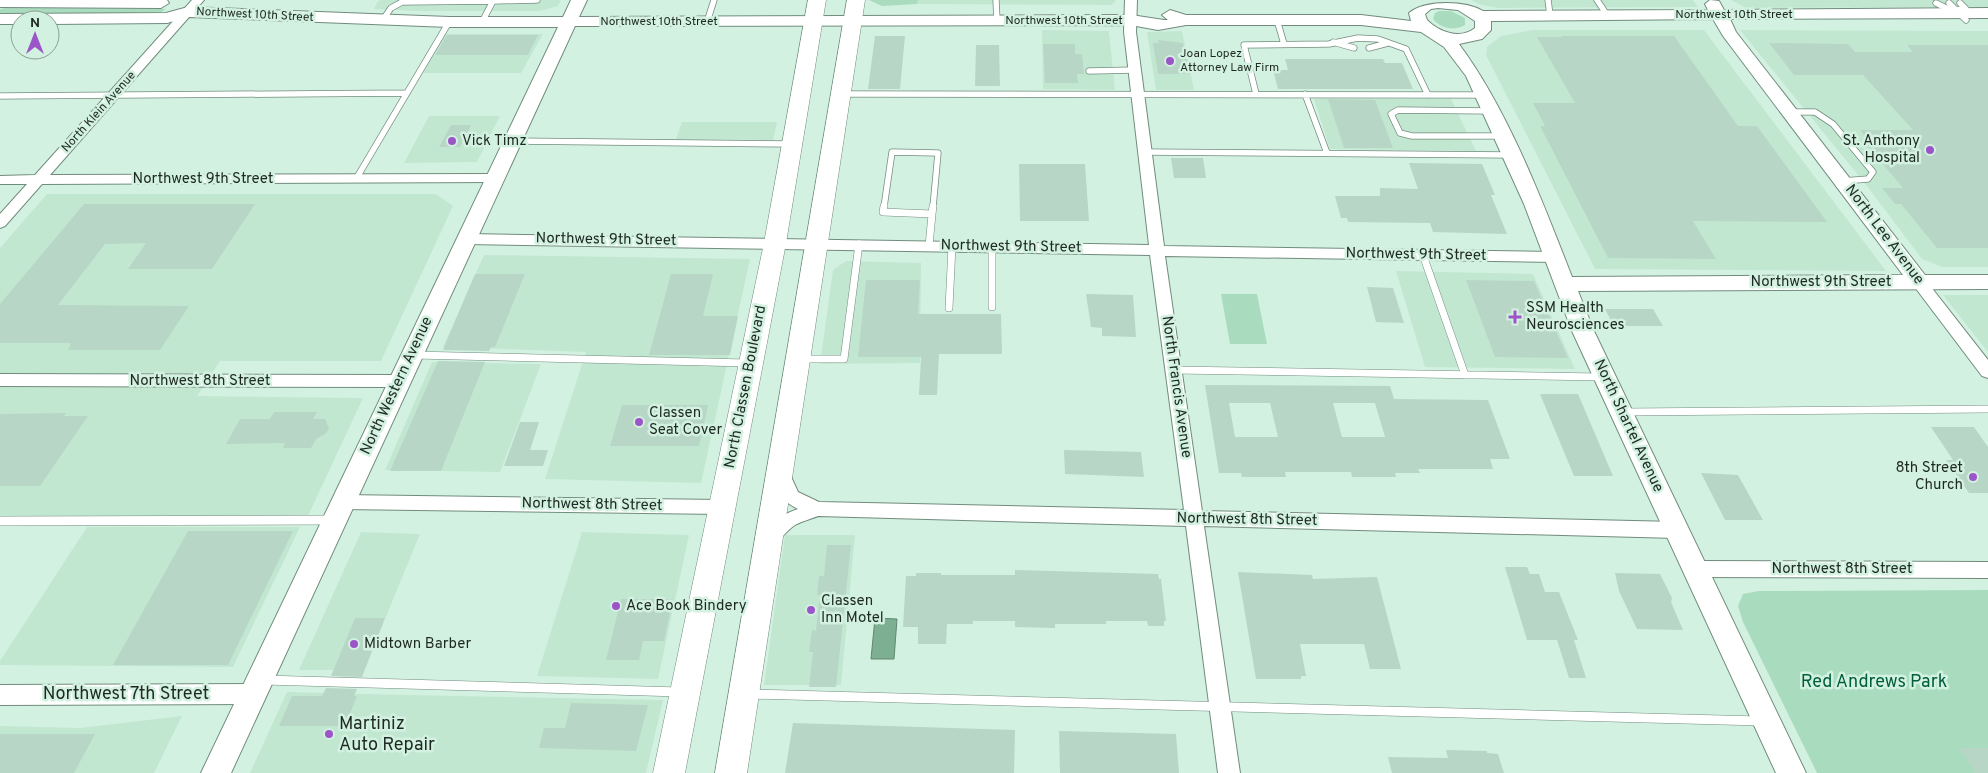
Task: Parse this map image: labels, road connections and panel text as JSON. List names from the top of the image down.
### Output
{
  "streets": {
    "main road": ["North Classen Boulevard"],
    "street": [
      "Northwest 10th Street",
      "North Klein Avenue",
      "Northwest 9th Street",
      "North Lee Avenue",
      "Northwest 8th Street",
      "North Western Avenue",
      "North Francis Avenue",
      "North Shartel Avenue",
      "Northwest 7th Street"
    ]
  },
  "crossings": [
    ["Northwest 10th Street", "North Klein Avenue"],
    ["Northwest 10th Street", "North Lee Avenue"],
    ["Northwest 10th Street", "North Western Avenue"],
    ["Northwest 10th Street", "North Classen Boulevard"],
    ["Northwest 10th Street", "North Francis Avenue"],
    ["Northwest 10th Street", "North Shartel Avenue"],
    ["North Klein Avenue", "Northwest 9th Street"],
    ["Northwest 9th Street", "North Lee Avenue"],
    ["Northwest 9th Street", "North Western Avenue"],
    ["Northwest 9th Street", "North Classen Boulevard"],
    ["Northwest 9th Street", "North Francis Avenue"],
    ["Northwest 9th Street", "North Shartel Avenue"],
    ["Northwest 8th Street", "North Western Avenue"],
    ["Northwest 8th Street", "North Classen Boulevard"],
    ["Northwest 8th Street", "North Francis Avenue"],
    ["Northwest 8th Street", "North Shartel Avenue"],
    ["North Western Avenue", "Northwest 7th Street"]
  ],
  "parks": ["Red Andrews Park"],
  "places": {
    "other": [
      "Joan Lopez Attorney Law Firm",
      "Vick Timz",
      "St. Anthony Hospital",
      "Classen Seat Cover",
      "8th Street Church",
      "Ace Book Bindery",
      "Classen Inn Motel",
      "Midtown Barber",
      "Martiniz Auto Repair"
    ],
    "health": ["SSM Health Neurosciences"]
  },
  "north": "top"
}
